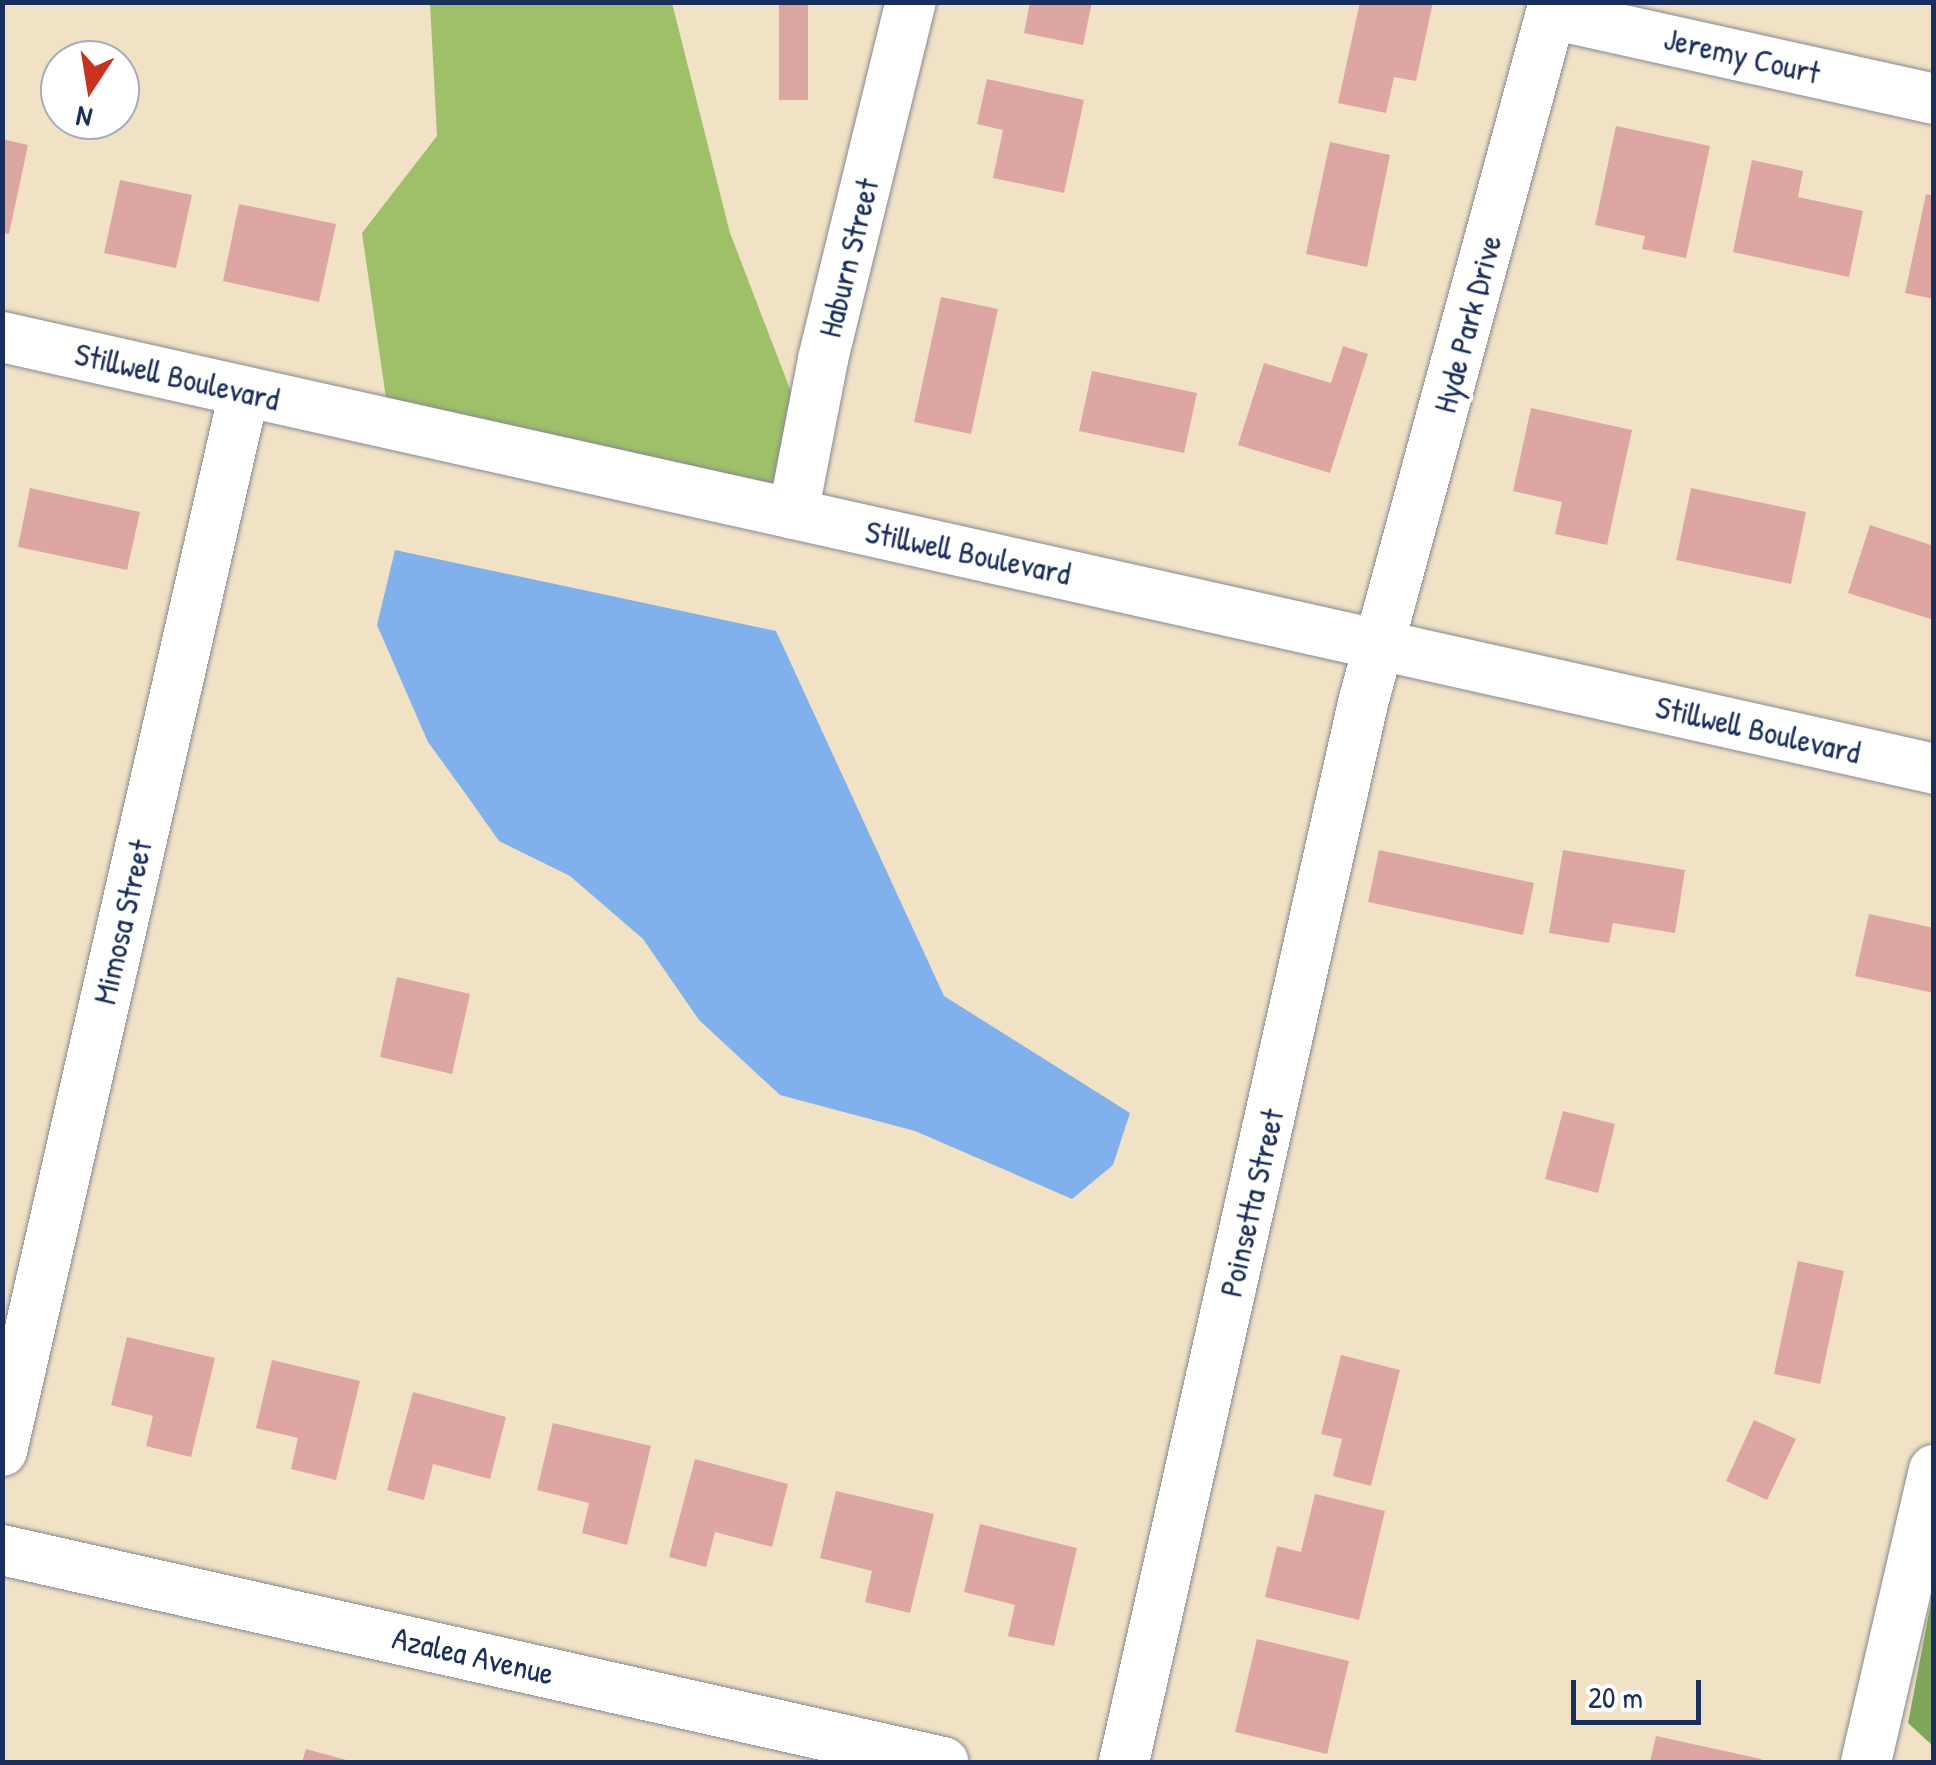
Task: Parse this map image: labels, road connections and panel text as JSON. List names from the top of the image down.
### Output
{
  "streets": {
    "street": [
      "Jeremy Court",
      "Haburn Street",
      "Hyde Park Drive",
      "Stillwell Boulevard",
      "Mimosa Street",
      "Poinsetta Street",
      "Azalea Avenue"
    ]
  },
  "crossings": [
    ["Jeremy Court", "Hyde Park Drive"],
    ["Haburn Street", "Stillwell Boulevard"],
    ["Hyde Park Drive", "Stillwell Boulevard"],
    ["Hyde Park Drive", "Poinsetta Street"],
    ["Stillwell Boulevard", "Mimosa Street"],
    ["Stillwell Boulevard", "Poinsetta Street"]
  ],
  "scale_bar": "20 m",
  "north": "bottom"
}
